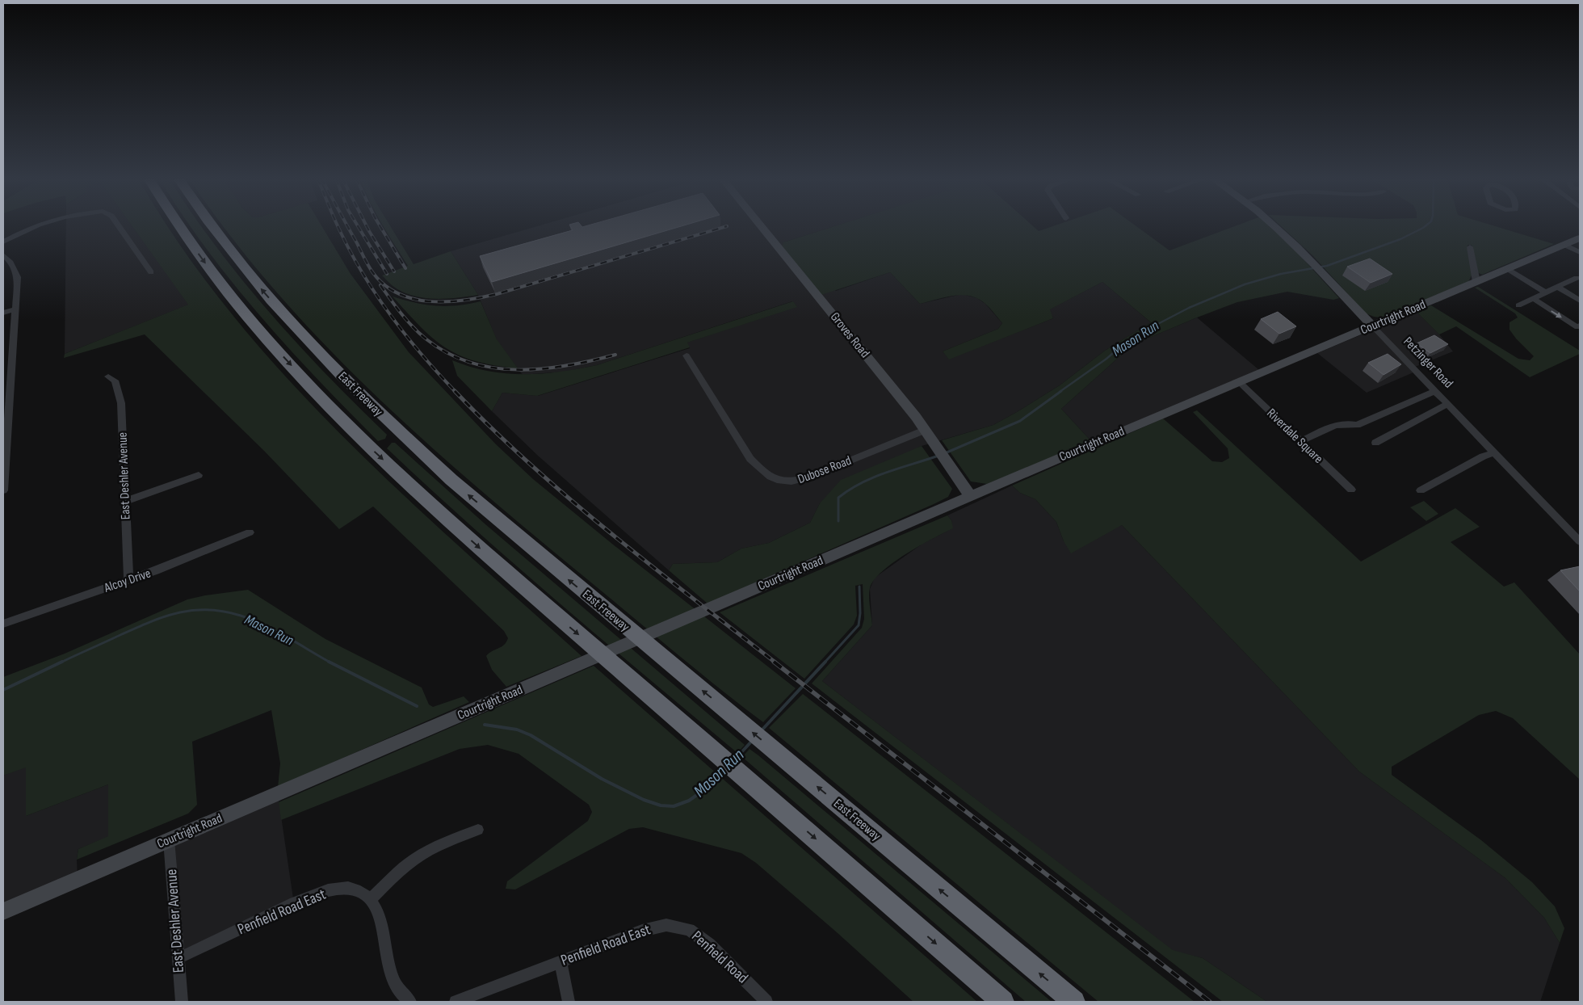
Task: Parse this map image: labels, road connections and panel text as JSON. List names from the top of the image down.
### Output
{
  "streets": {
    "highway": ["East Freeway"],
    "street": [
      "Courtright Road",
      "Groves Road",
      "Petzinger Road",
      "Riverdale Square",
      "Dubose Road",
      "East Deshler Avenue",
      "Alcoy Drive",
      "Penfield Road East",
      "Penfield Road"
    ]
  },
  "crossings": [
    ["Courtright Road", "Groves Road"],
    ["Courtright Road", "Petzinger Road"],
    ["Courtright Road", "Riverdale Square"],
    ["Courtright Road", "East Deshler Avenue"],
    ["Groves Road", "Dubose Road"],
    ["East Deshler Avenue", "Alcoy Drive"],
    ["East Deshler Avenue", "Penfield Road East"],
    ["Penfield Road East", "Penfield Road"]
  ],
  "water": ["Mason Run"]
}
